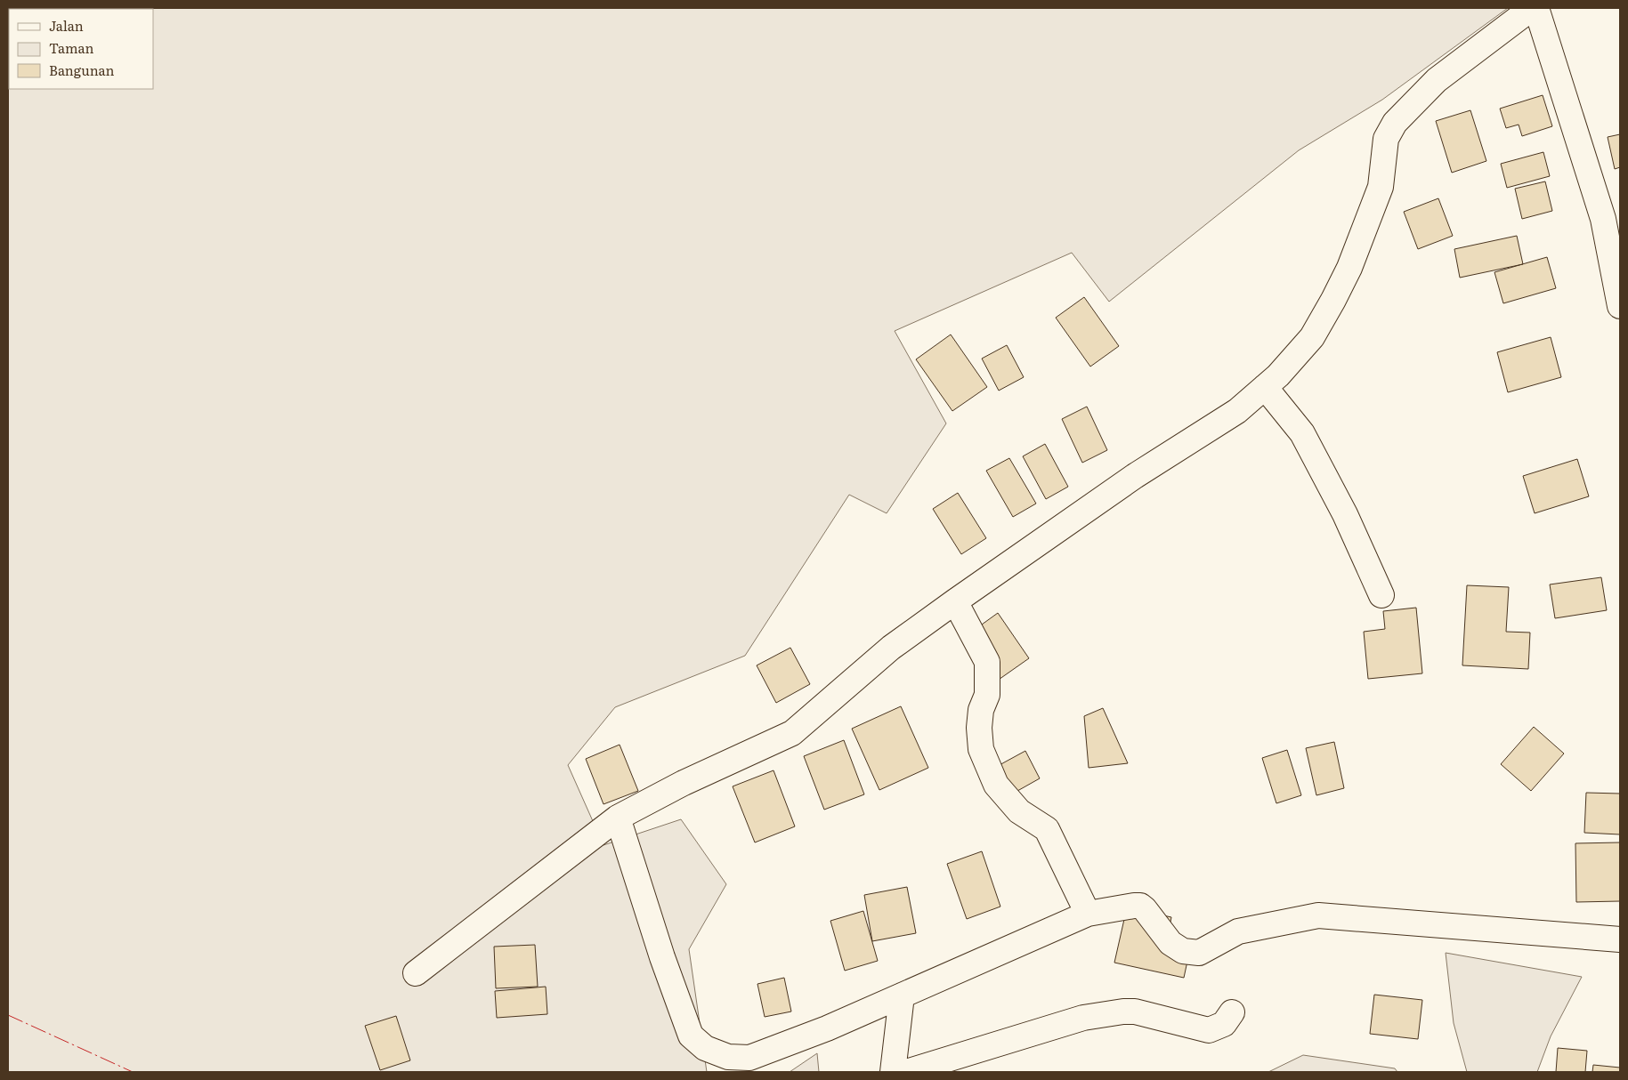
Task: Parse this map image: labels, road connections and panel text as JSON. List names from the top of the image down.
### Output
{
  "legend": ["Jalan", "Taman", "Bangunan"]
}
